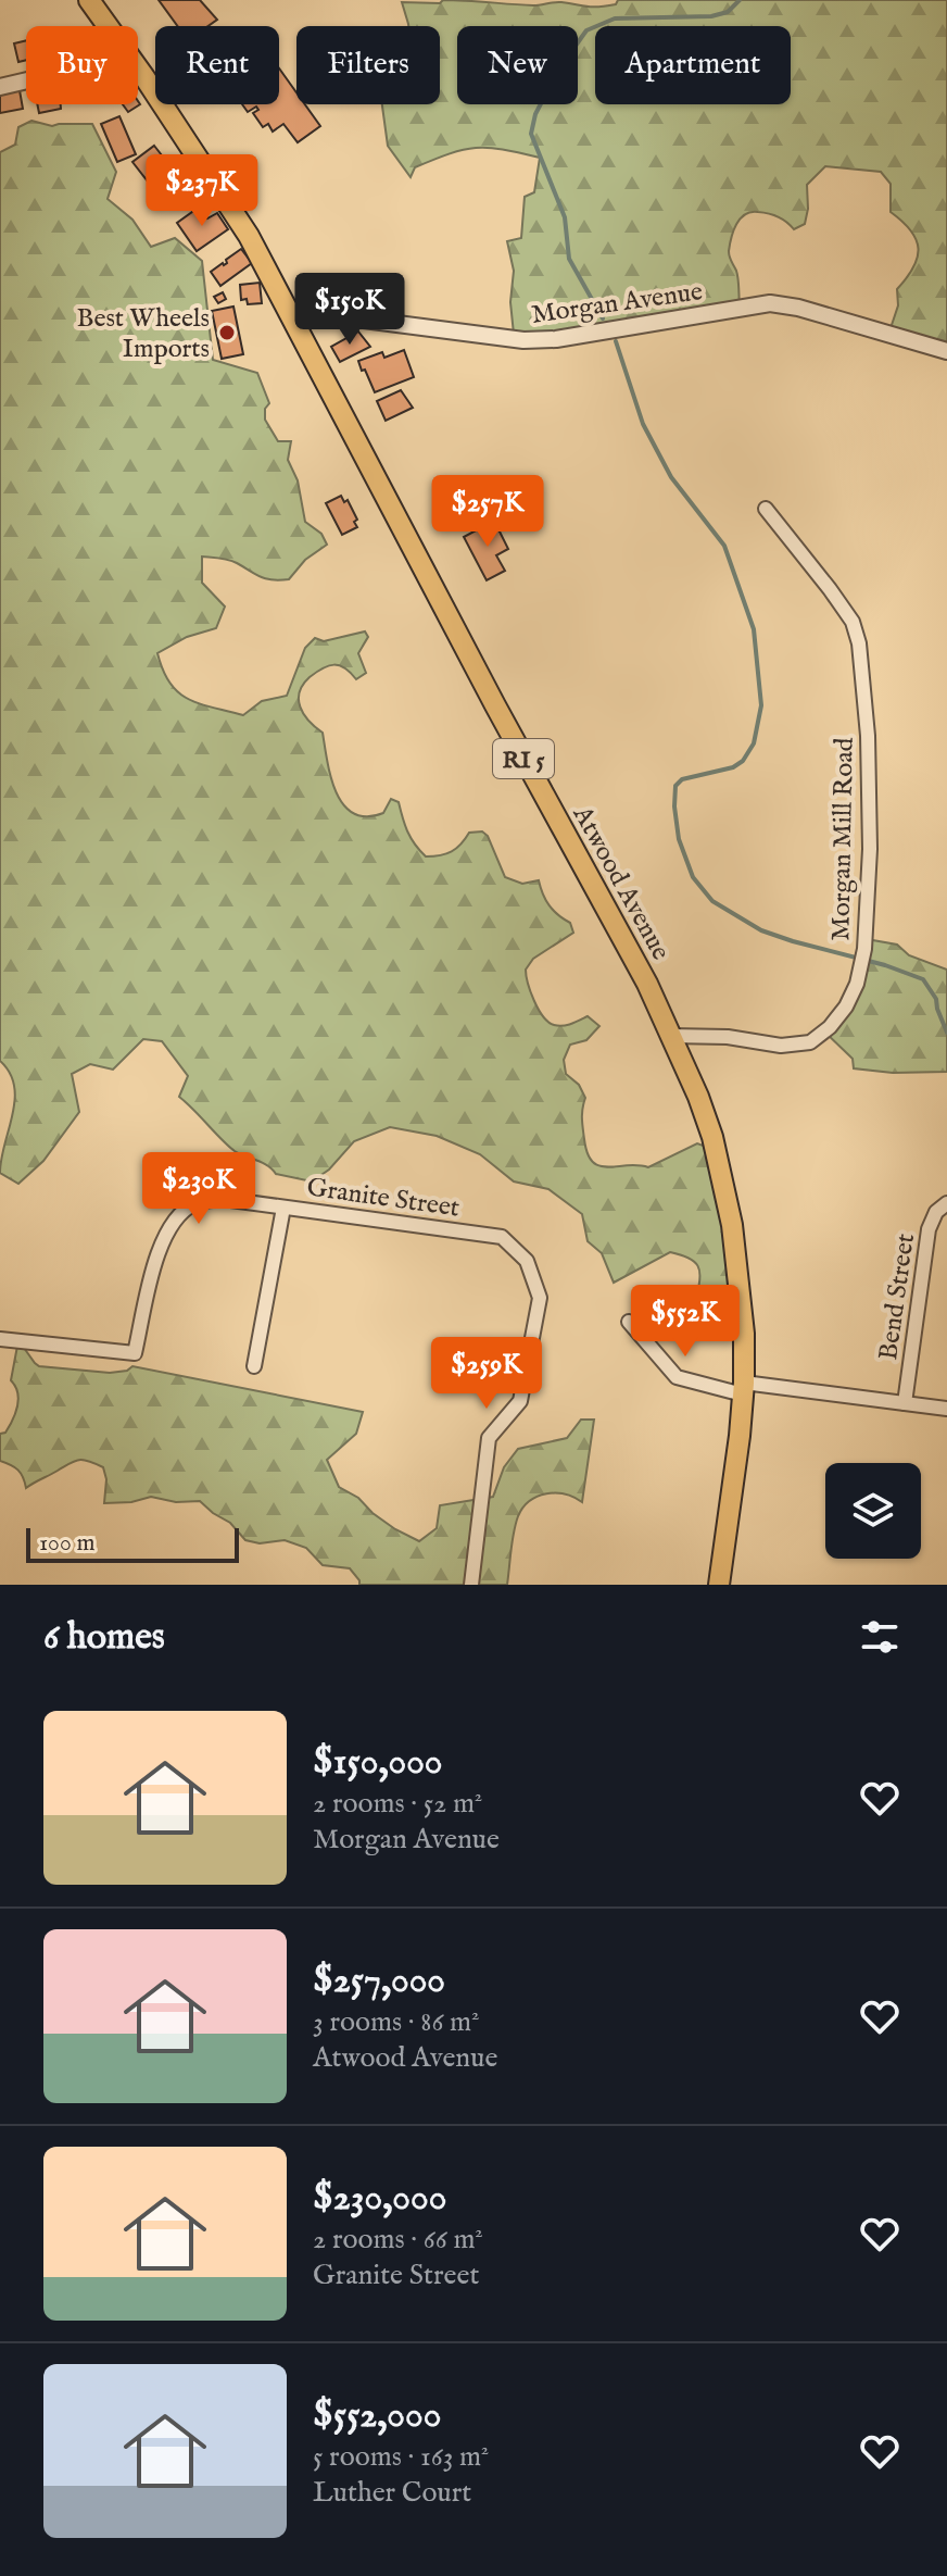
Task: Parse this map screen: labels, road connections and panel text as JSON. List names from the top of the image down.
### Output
{
  "streets": {
    "main road": ["RI 5", "Atwood Avenue"],
    "street": [
      "Morgan Avenue",
      "Morgan Mill Road",
      "Granite Street",
      "Bend Street"
    ]
  },
  "crossings": [
    ["Morgan Avenue", "Atwood Avenue"],
    ["Morgan Mill Road", "Atwood Avenue"]
  ],
  "places": ["Best Wheels Imports"],
  "scale_bar": "100 m",
  "page": {
    "chip": [
      "Buy",
      "Rent",
      "Filters",
      "New",
      "Apartment"
    ],
    "price": [
      "$237K",
      "$150K",
      "$257K",
      "$230K",
      "$552K",
      "$259K"
    ],
    "scale": "100 m",
    "heading": "6 homes",
    "list": [
      {
        "name": "$150,000",
        "note": "2 rooms · 52 m² · Morgan Avenue"
      },
      {
        "name": "$257,000",
        "note": "3 rooms · 86 m² · Atwood Avenue"
      },
      {
        "name": "$230,000",
        "note": "2 rooms · 66 m² · Granite Street"
      },
      {
        "name": "$552,000",
        "note": "5 rooms · 163 m² · Luther Court"
      }
    ]
  }
}
